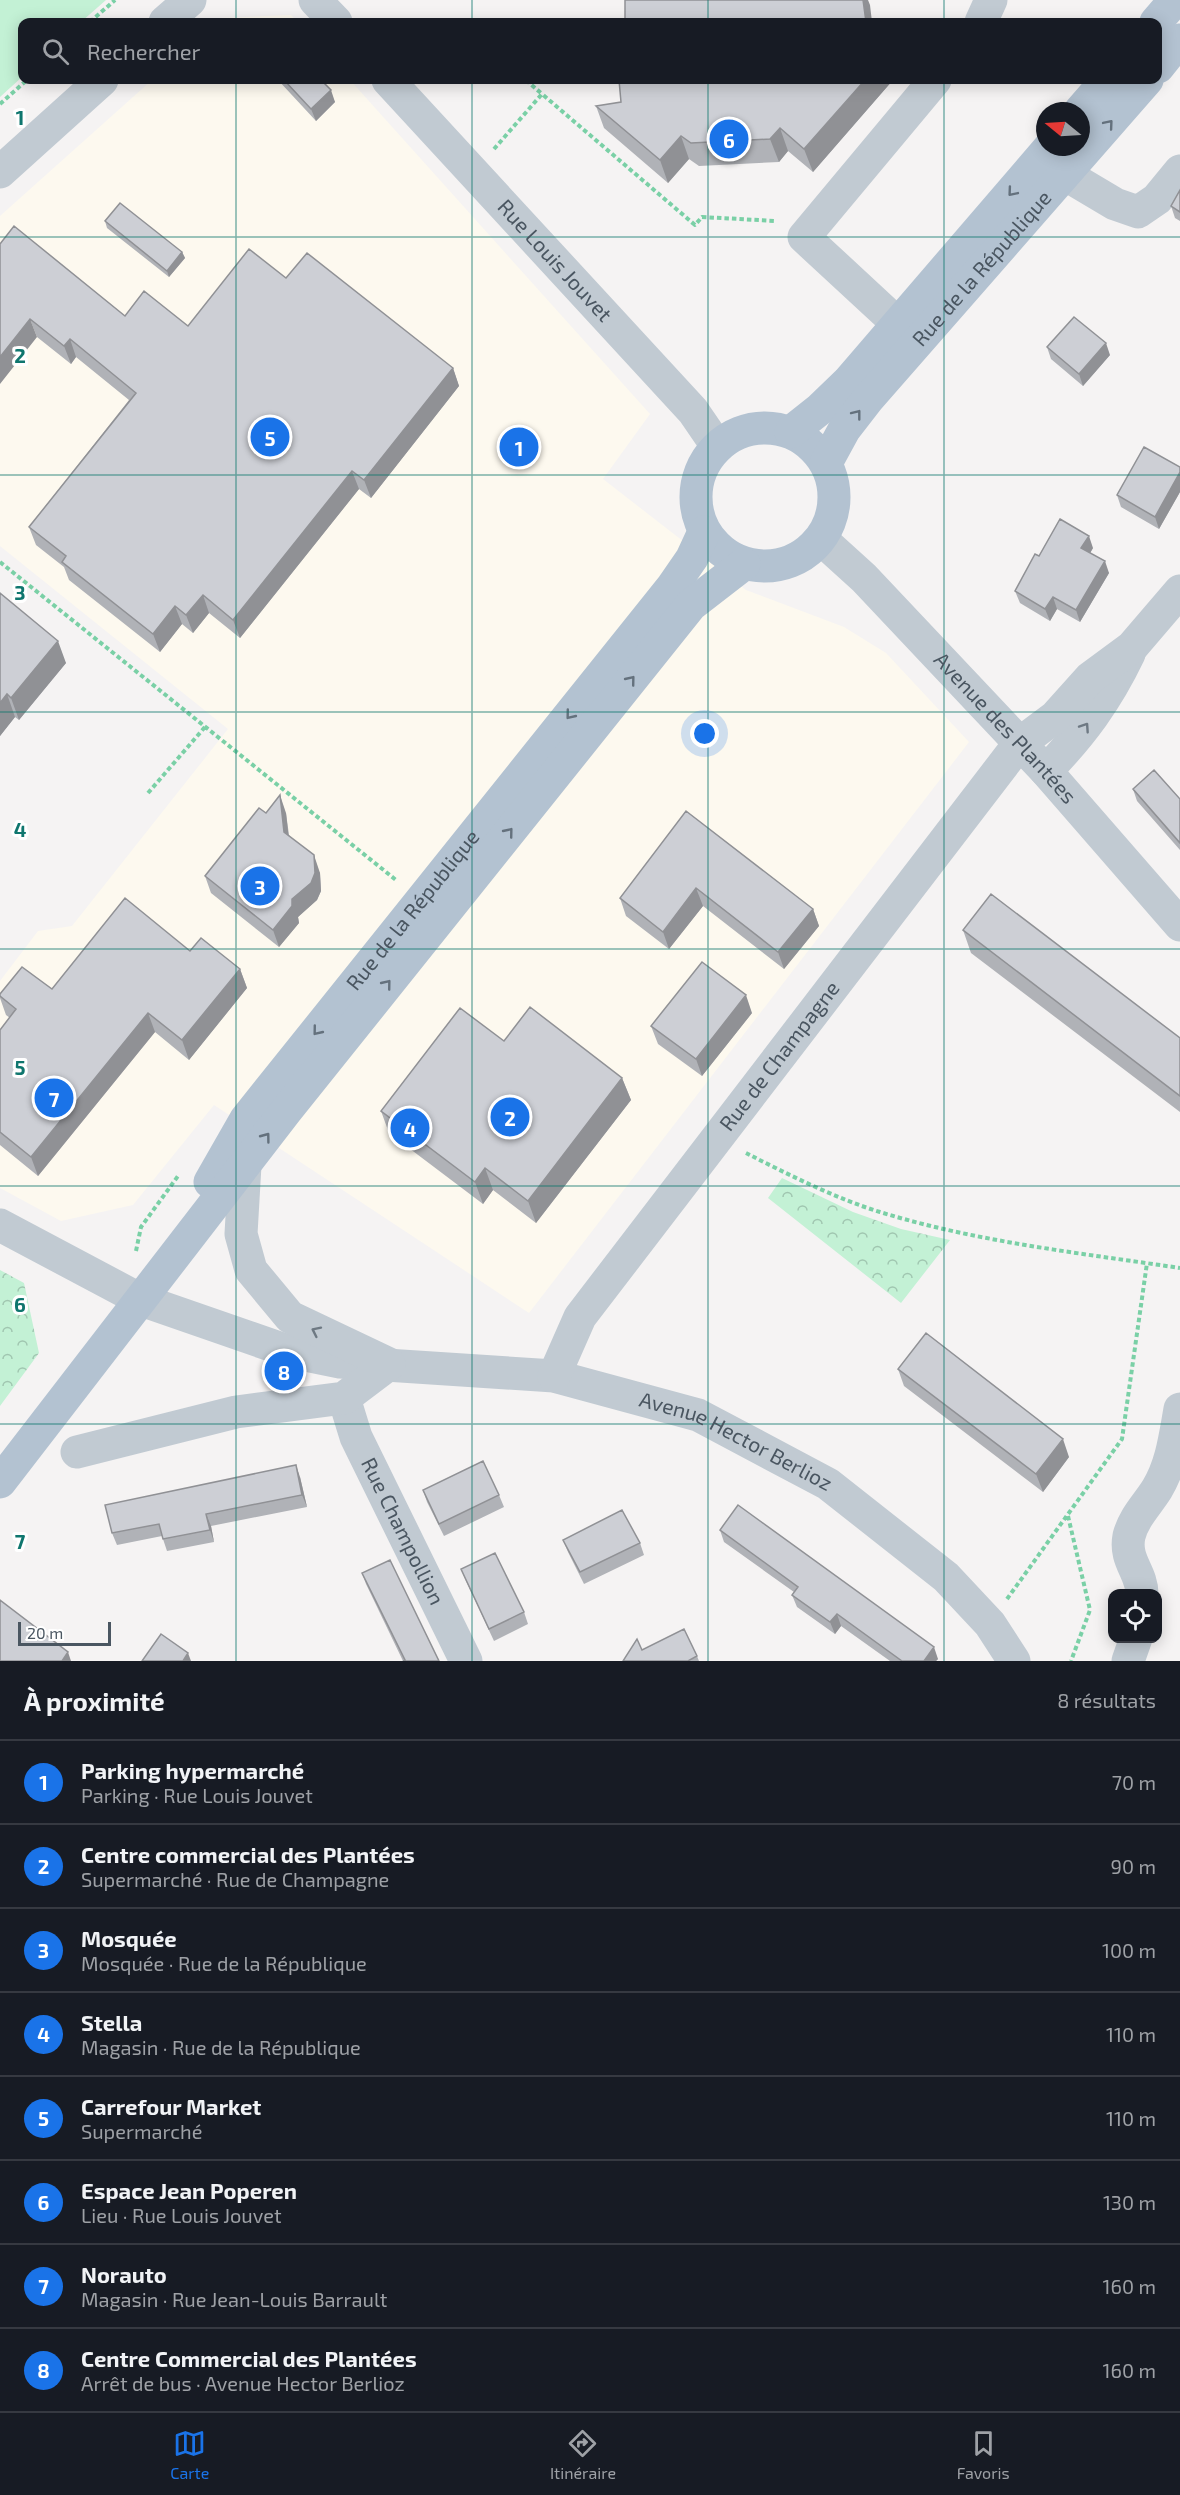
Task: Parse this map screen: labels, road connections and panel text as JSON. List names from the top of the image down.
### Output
{
  "streets": {
    "main road": ["Rue de la République"],
    "street": [
      "Rue Louis Jouvet",
      "Avenue des Plantées",
      "Rue de Champagne",
      "Avenue Hector Berlioz",
      "Rue Champollion"
    ]
  },
  "crossings": [
    ["Rue Louis Jouvet", "Rue de la République"],
    ["Rue Louis Jouvet", "Avenue des Plantées"],
    ["Rue de la République", "Avenue des Plantées"],
    ["Rue de la République", "Avenue Hector Berlioz"],
    ["Avenue des Plantées", "Rue de Champagne"],
    ["Rue de Champagne", "Avenue Hector Berlioz"]
  ],
  "scale_bar": "20 m",
  "north": "left",
  "page": {
    "search": "Rechercher",
    "pins": [
      "6",
      "5",
      "1",
      "3",
      "7",
      "2",
      "4",
      "8"
    ],
    "scale": "20 m",
    "heading": ["À proximité", "8 résultats"],
    "list": [
      {
        "mark": "1",
        "name": "Parking hypermarché",
        "note": "Parking · Rue Louis Jouvet",
        "value": "70 m"
      },
      {
        "mark": "2",
        "name": "Centre commercial des Plantées",
        "note": "Supermarché · Rue de Champagne",
        "value": "90 m"
      },
      {
        "mark": "3",
        "name": "Mosquée",
        "note": "Mosquée · Rue de la République",
        "value": "100 m"
      },
      {
        "mark": "4",
        "name": "Stella",
        "note": "Magasin · Rue de la République",
        "value": "110 m"
      },
      {
        "mark": "5",
        "name": "Carrefour Market",
        "note": "Supermarché",
        "value": "110 m"
      },
      {
        "mark": "6",
        "name": "Espace Jean Poperen",
        "note": "Lieu · Rue Louis Jouvet",
        "value": "130 m"
      },
      {
        "mark": "7",
        "name": "Norauto",
        "note": "Magasin · Rue Jean-Louis Barrault",
        "value": "160 m"
      },
      {
        "mark": "8",
        "name": "Centre Commercial des Plantées",
        "note": "Arrêt de bus · Avenue Hector Berlioz",
        "value": "160 m"
      }
    ],
    "nav": ["Carte", "Itinéraire", "Favoris"]
  },
  "grid": {
    "rows": [
      "1",
      "2",
      "3",
      "4",
      "5",
      "6",
      "7"
    ]
  }
}
